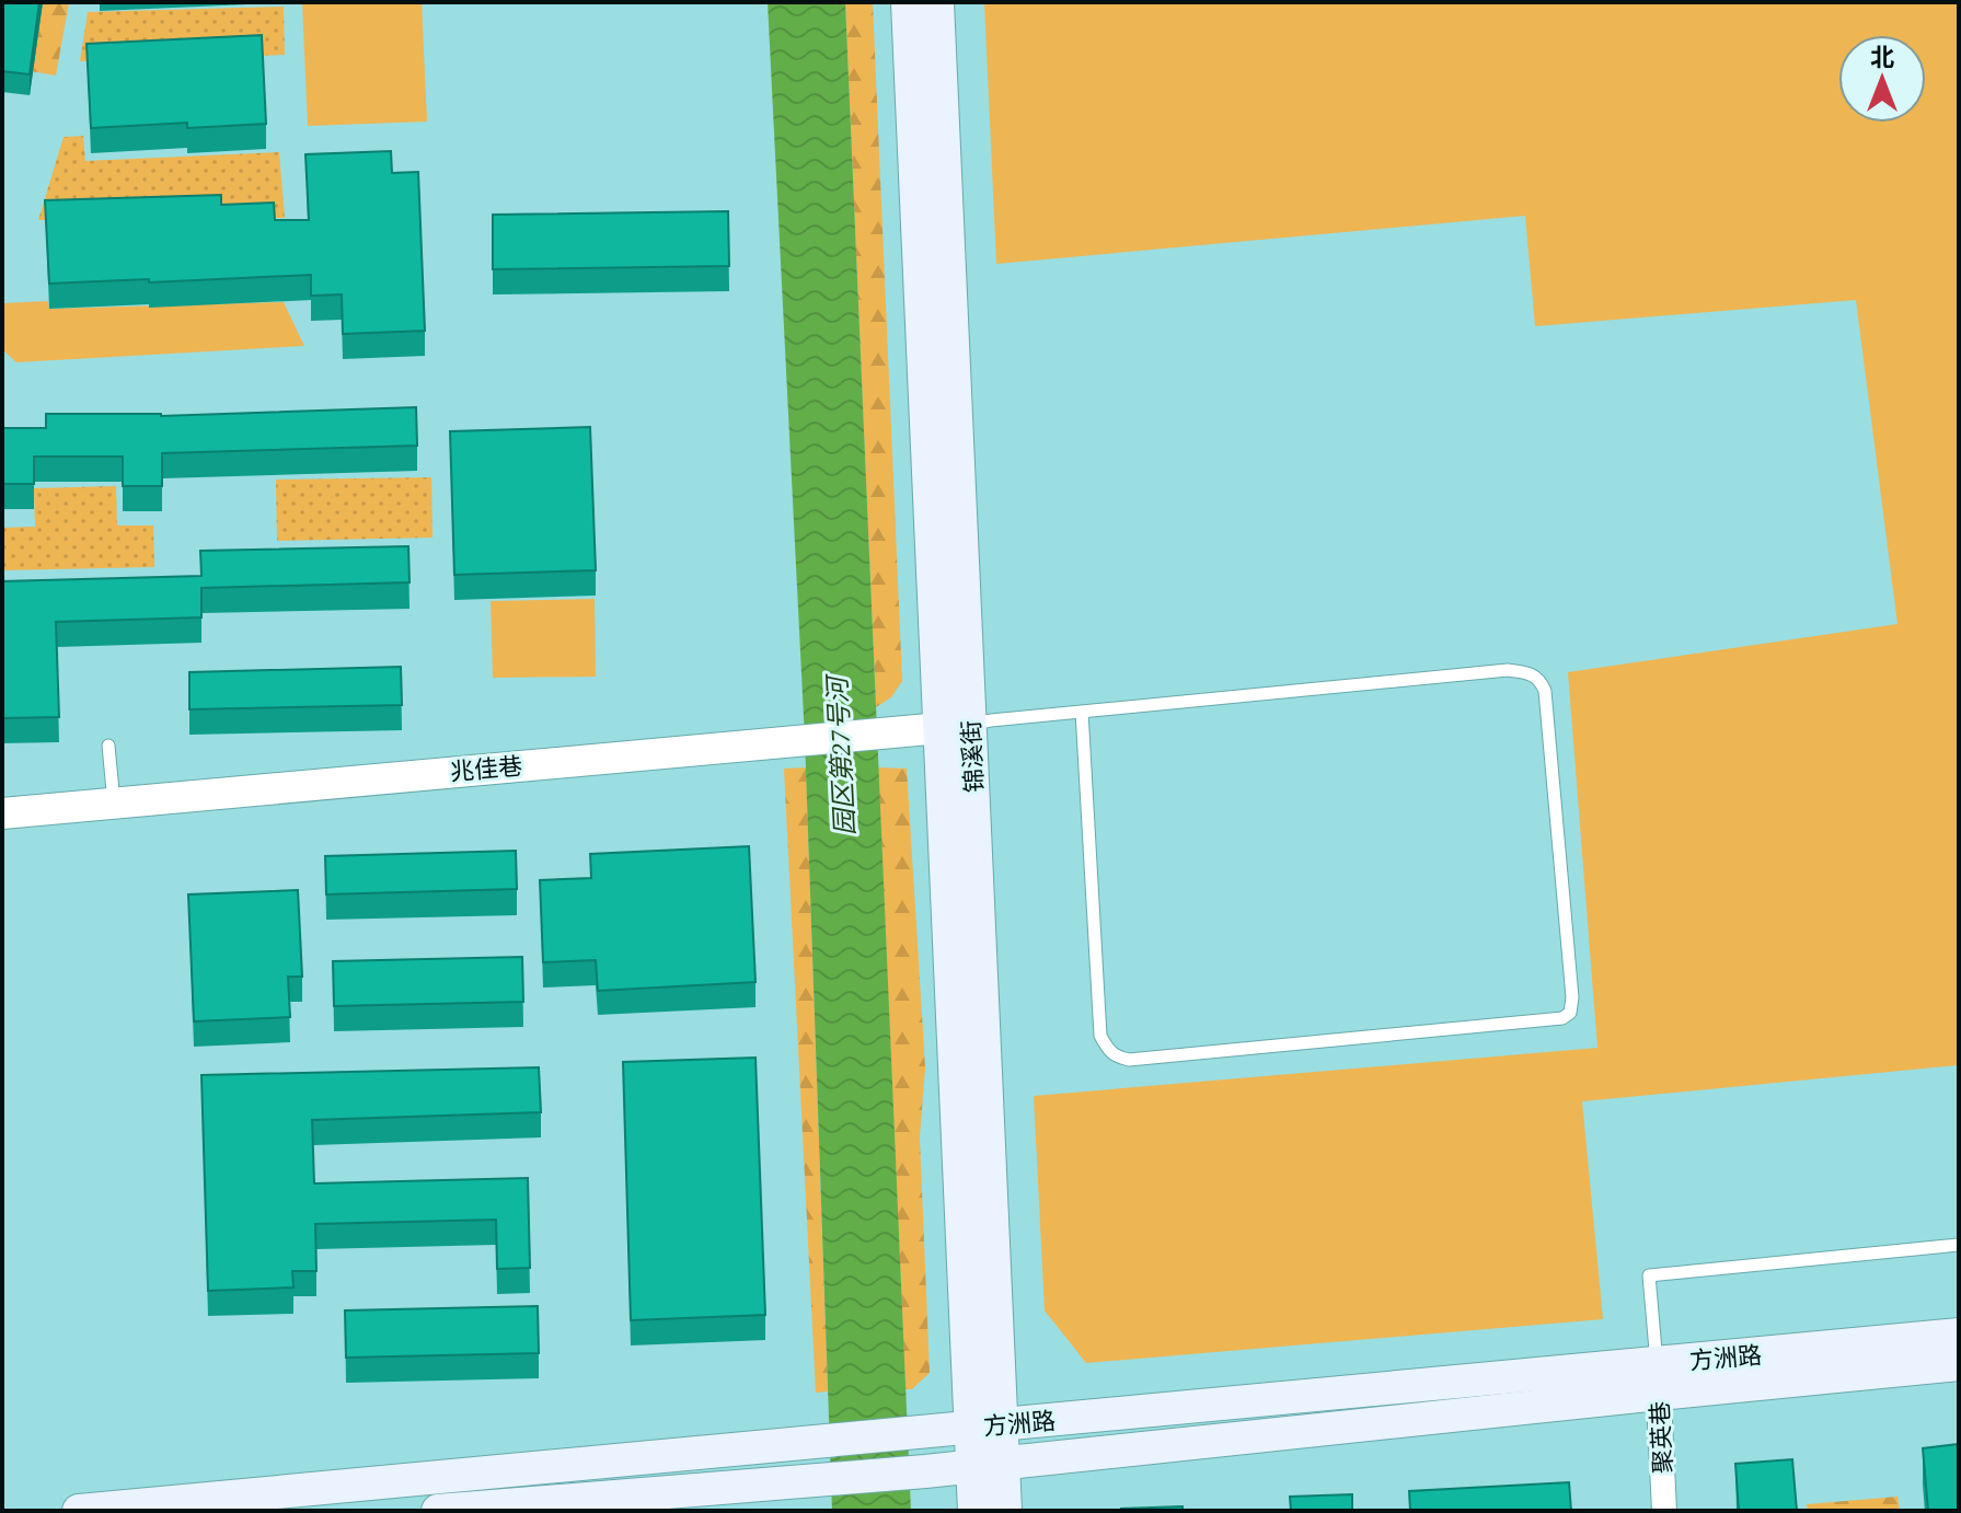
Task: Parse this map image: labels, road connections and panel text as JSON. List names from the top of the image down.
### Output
{
  "streets": {
    "main road": ["锦溪街", "方洲路"],
    "street": ["兆佳巷", "聚英巷"]
  },
  "crossings": [
    ["锦溪街", "兆佳巷"],
    ["锦溪街", "方洲路"],
    ["方洲路", "聚英巷"]
  ],
  "water": ["园区第27号河"],
  "north": "top"
}
